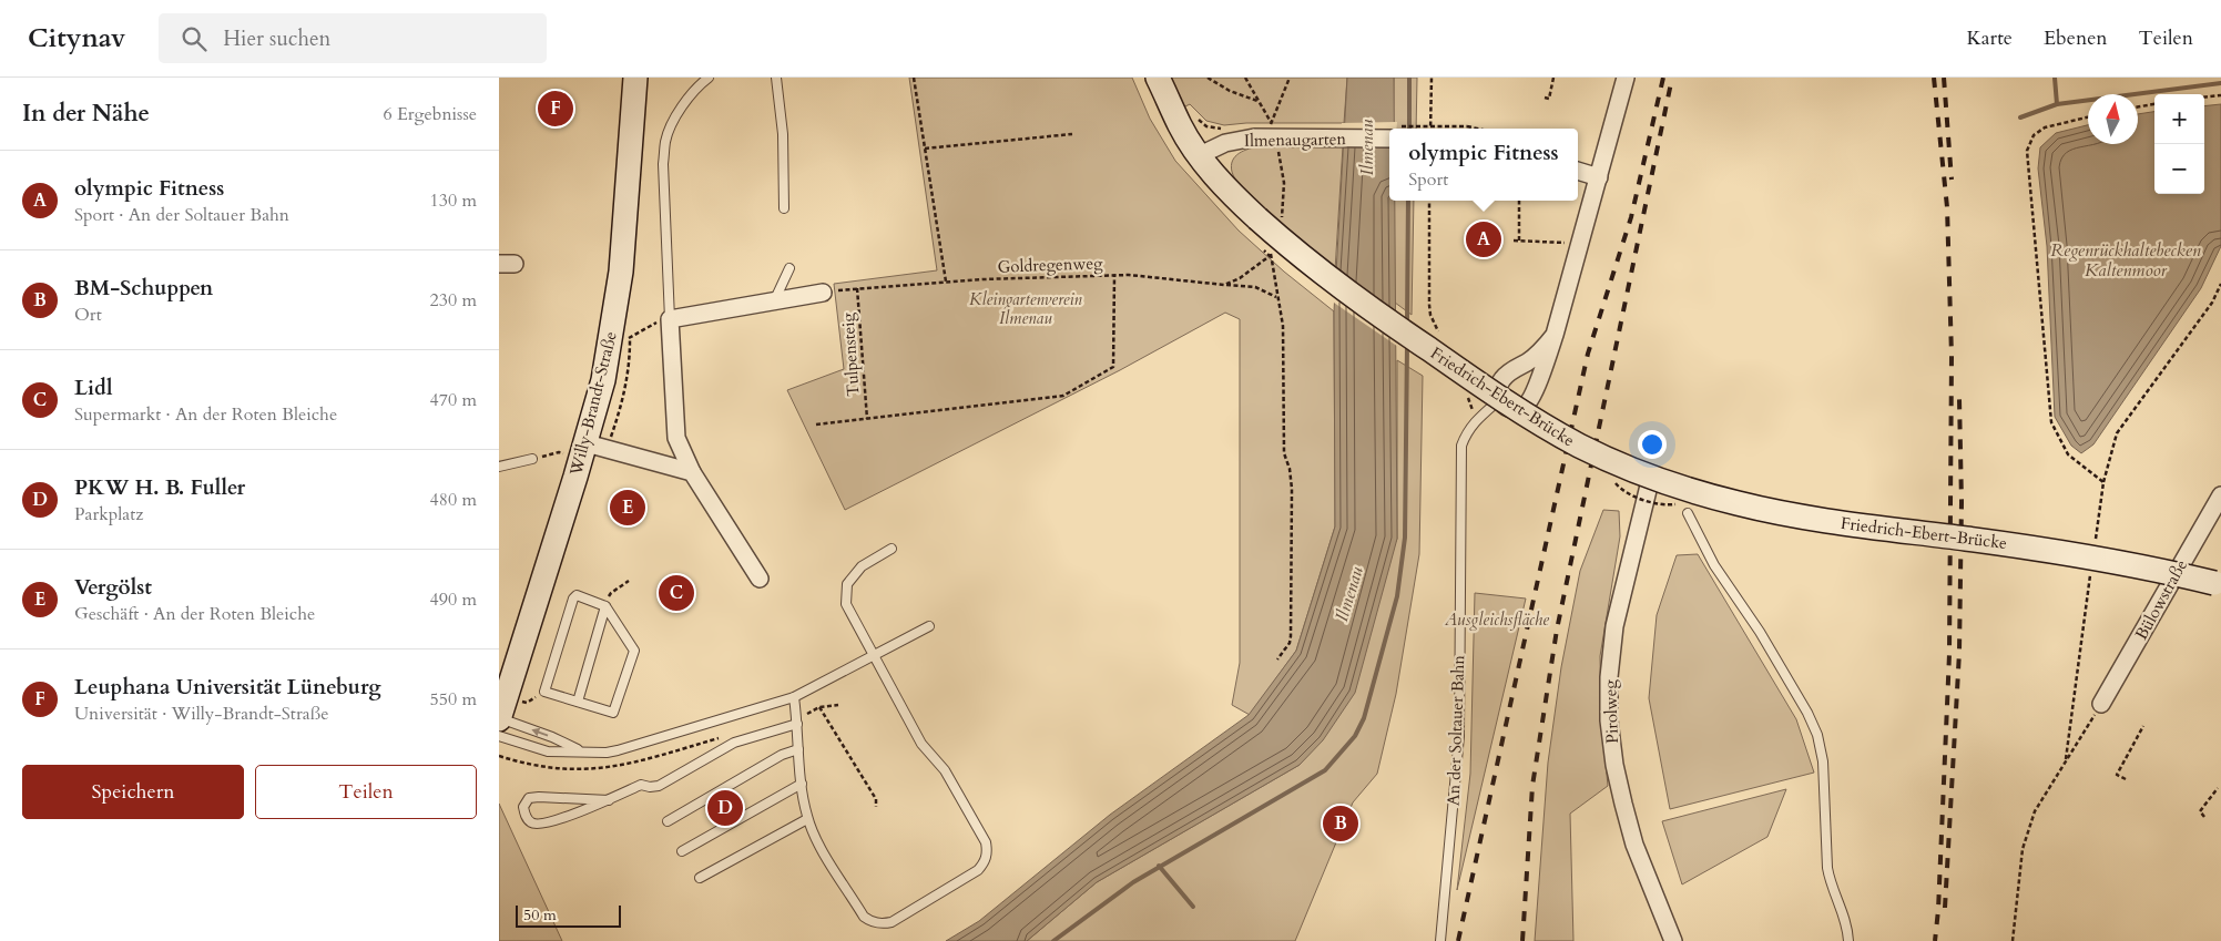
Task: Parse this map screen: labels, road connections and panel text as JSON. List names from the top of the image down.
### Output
{
  "streets": {
    "main road": ["Friedrich-Ebert-Brücke", "Willy-Brandt-Straße"],
    "street": ["Ilmenaugarten", "Bülowstraße", "Pirolweg"],
    "lane": ["An der Soltauer Bahn"],
    "path": ["Goldregenweg", "Tulpensteig"]
  },
  "crossings": [
    ["Ilmenaugarten", "Friedrich-Ebert-Brücke"],
    ["Goldregenweg", "Tulpensteig"],
    ["Friedrich-Ebert-Brücke", "Pirolweg"]
  ],
  "water": ["Ilmenau", "Regenrückhaltebecken Kaltenmoor"],
  "parks": ["Kleingartenverein Ilmenau", "Ausgleichsfläche"],
  "scale_bar": "50 m",
  "north": "top",
  "page": {
    "header": "Citynav",
    "search": "Hier suchen",
    "nav": ["Karte", "Ebenen", "Teilen"],
    "heading": ["In der Nähe", "6 Ergebnisse"],
    "pins": [
      "F",
      "A",
      "E",
      "C",
      "D",
      "B"
    ],
    "map_buttons": ["+", "−"],
    "popup": ["olympic Fitness", "Sport"],
    "list": [
      {
        "mark": "A",
        "name": "olympic Fitness",
        "note": "Sport · An der Soltauer Bahn",
        "value": "130 m"
      },
      {
        "mark": "B",
        "name": "BM-Schuppen",
        "note": "Ort",
        "value": "230 m"
      },
      {
        "mark": "C",
        "name": "Lidl",
        "note": "Supermarkt · An der Roten Bleiche",
        "value": "470 m"
      },
      {
        "mark": "D",
        "name": "PKW H. B. Fuller",
        "note": "Parkplatz",
        "value": "480 m"
      },
      {
        "mark": "E",
        "name": "Vergölst",
        "note": "Geschäft · An der Roten Bleiche",
        "value": "490 m"
      },
      {
        "mark": "F",
        "name": "Leuphana Universität Lüneburg",
        "note": "Universität · Willy-Brandt-Straße",
        "value": "550 m"
      }
    ],
    "buttons": ["Speichern", "Teilen"],
    "scale": "50 m"
  }
}
